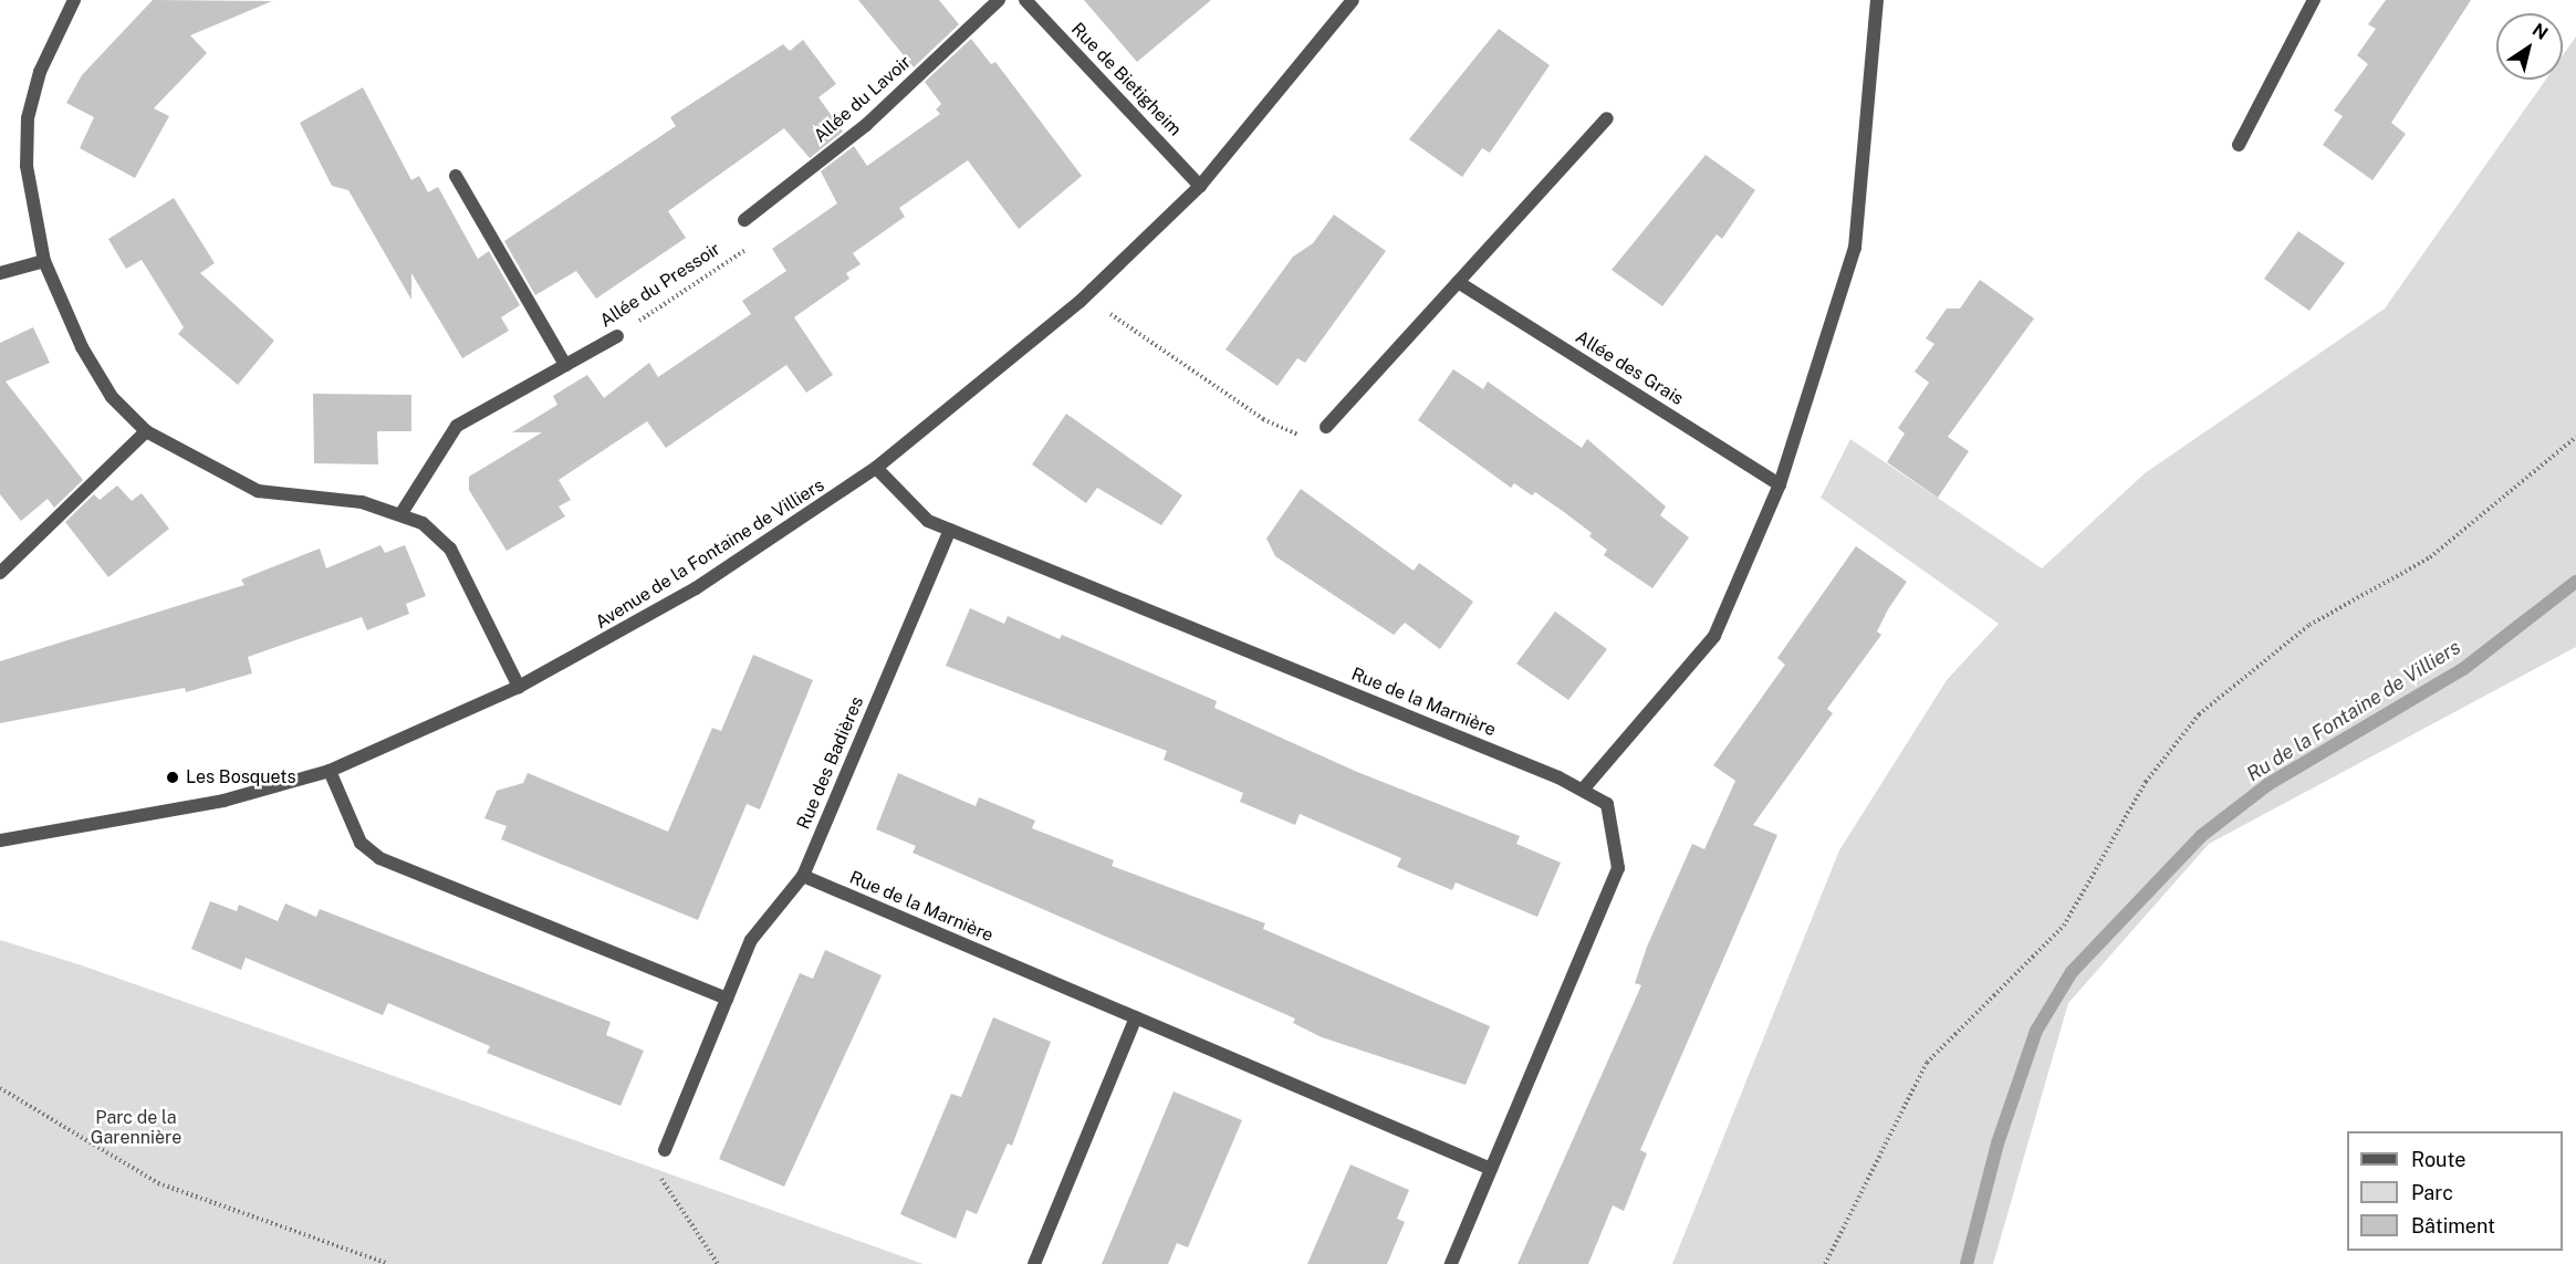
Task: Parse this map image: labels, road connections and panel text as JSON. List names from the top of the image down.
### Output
{
  "streets": {
    "street": [
      "Rue de Bietigheim",
      "Allée du Lavoir",
      "Allée du Pressoir",
      "Allée des Grais",
      "Avenue de la Fontaine de Villiers",
      "Rue de la Marnière",
      "Rue des Badières"
    ]
  },
  "crossings": [
    ["Rue de Bietigheim", "Avenue de la Fontaine de Villiers"],
    ["Allée du Lavoir", "Allée du Pressoir"],
    ["Avenue de la Fontaine de Villiers", "Rue de la Marnière"],
    ["Rue de la Marnière", "Rue des Badières"]
  ],
  "water": ["Ru de la Fontaine de Villiers"],
  "parks": ["Parc de la Garennière"],
  "places": ["Les Bosquets"],
  "legend": ["Route", "Parc", "Bâtiment"],
  "north": "top right"
}
